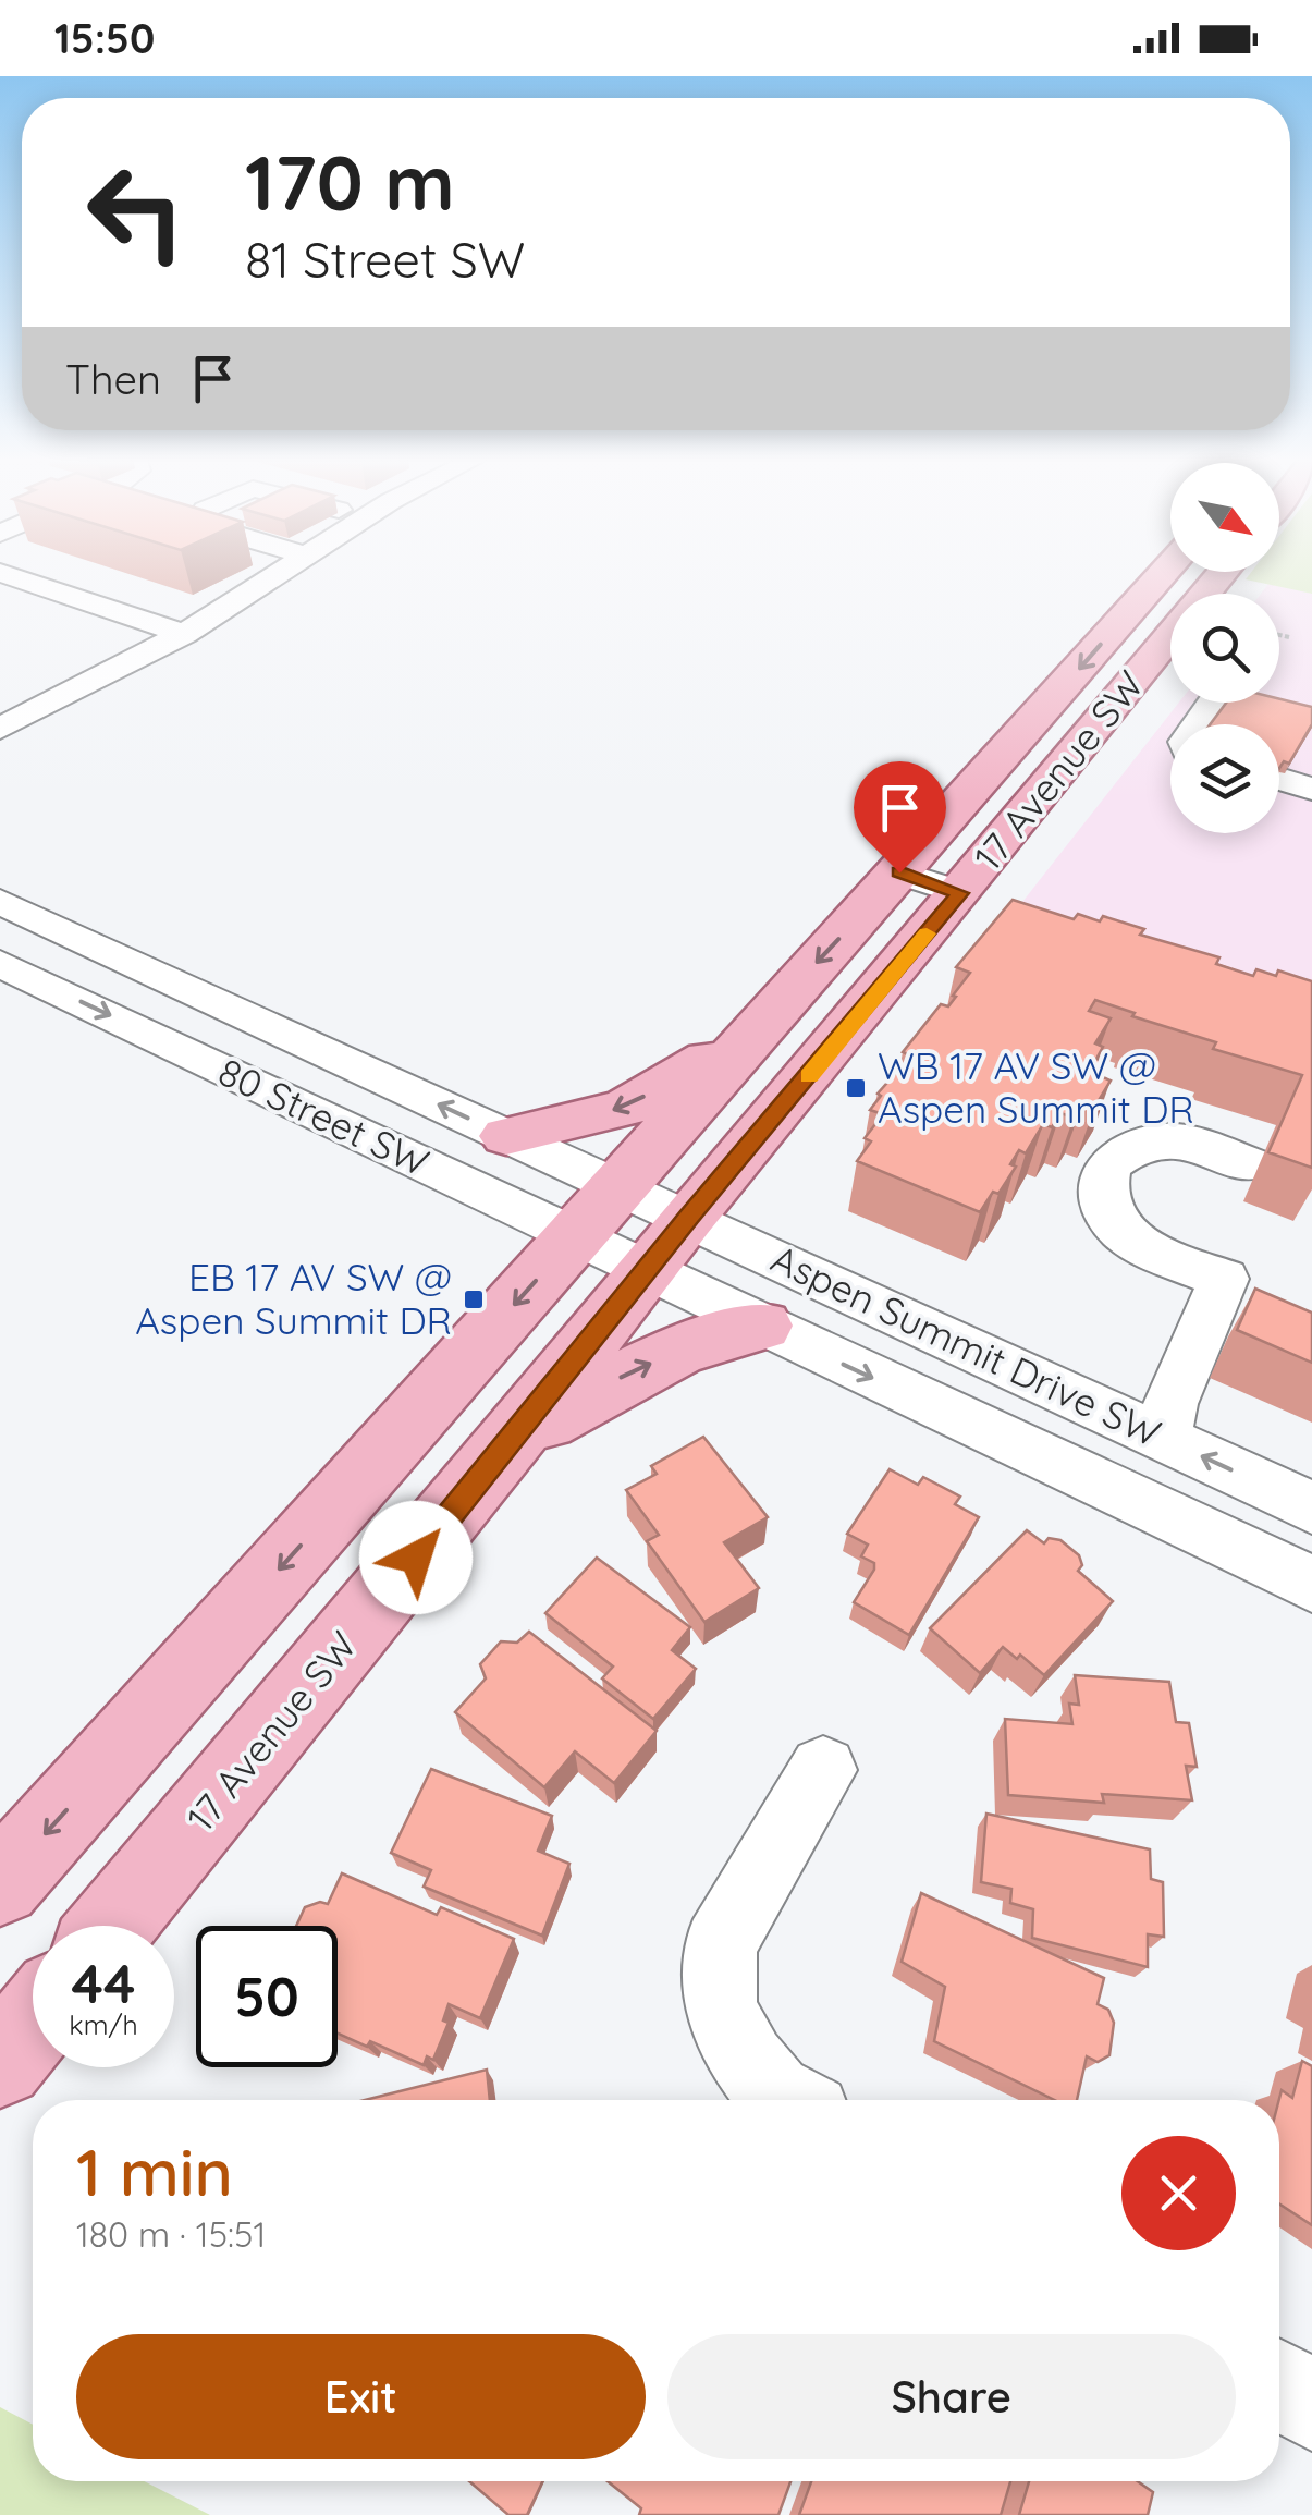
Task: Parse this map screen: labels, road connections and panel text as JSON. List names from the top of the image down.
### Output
{
  "streets": {
    "main road": ["17 Avenue SW"],
    "street": ["80 Street SW", "Aspen Summit Drive SW"]
  },
  "crossings": [
    ["17 Avenue SW", "80 Street SW"],
    ["17 Avenue SW", "Aspen Summit Drive SW"],
    ["80 Street SW", "Aspen Summit Drive SW"]
  ],
  "places": {
    "transit": ["WB 17 AV SW @ Aspen Summit DR", "EB 17 AV SW @ Aspen Summit DR"]
  },
  "north": "bottom right",
  "page": {
    "status": "15:50",
    "turn": ["170 m", "81 Street SW"],
    "then": "Then",
    "speed": "44 km/h",
    "limit": "50",
    "heading": ["1 min", "180 m · 15:51"],
    "buttons": ["Exit", "Share"]
  }
}
